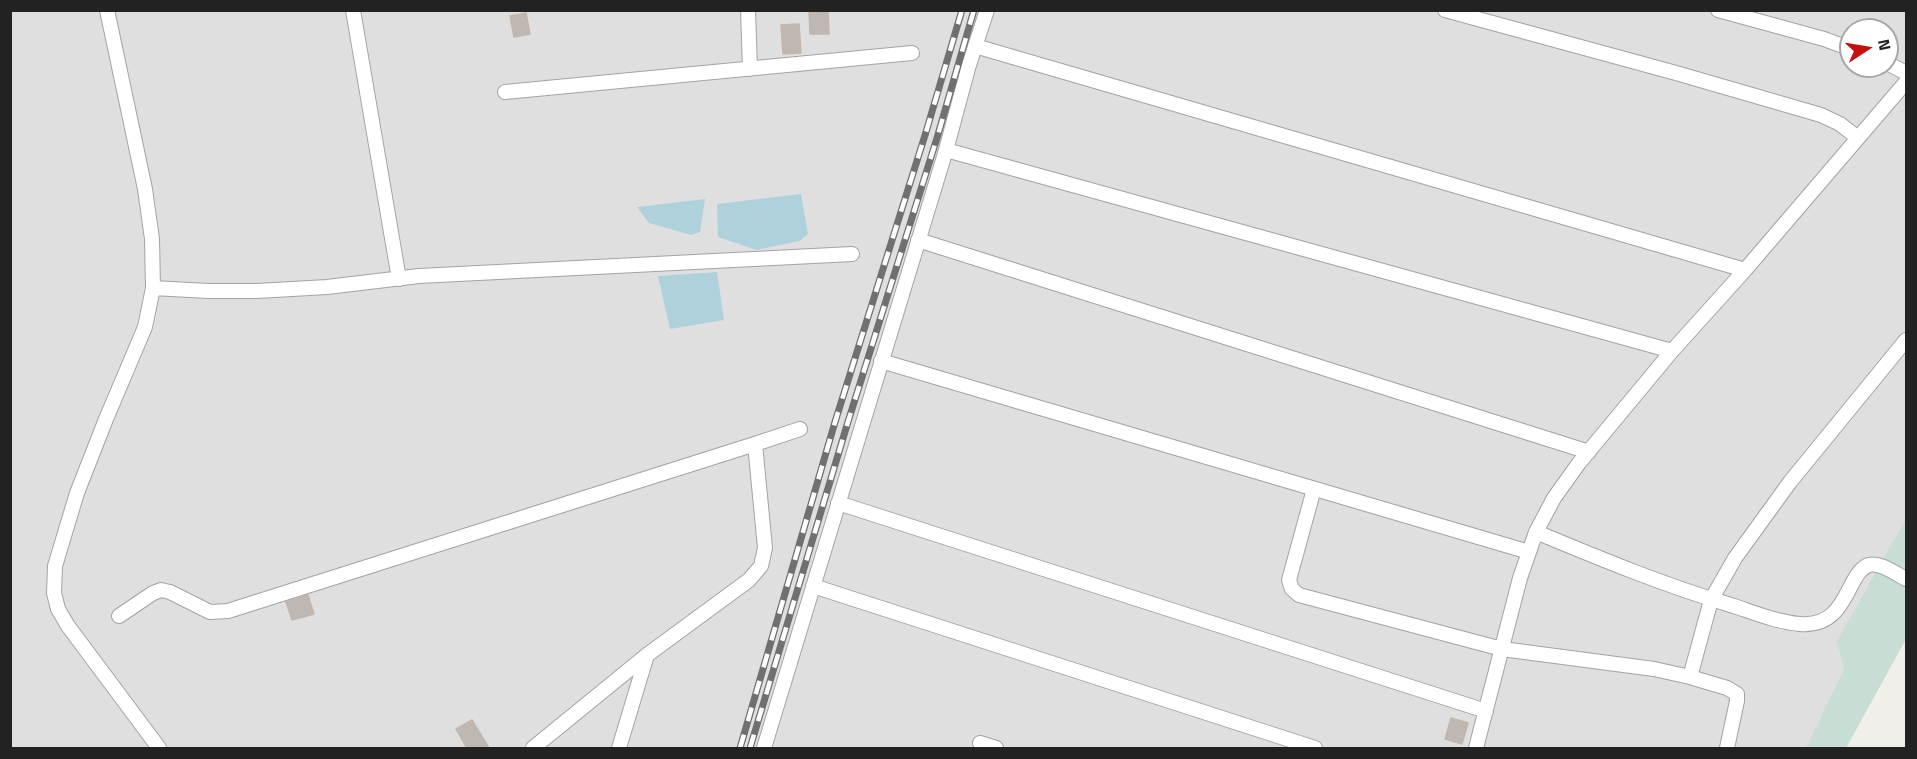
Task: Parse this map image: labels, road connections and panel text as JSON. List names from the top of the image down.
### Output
{
  "north": "right"
}
